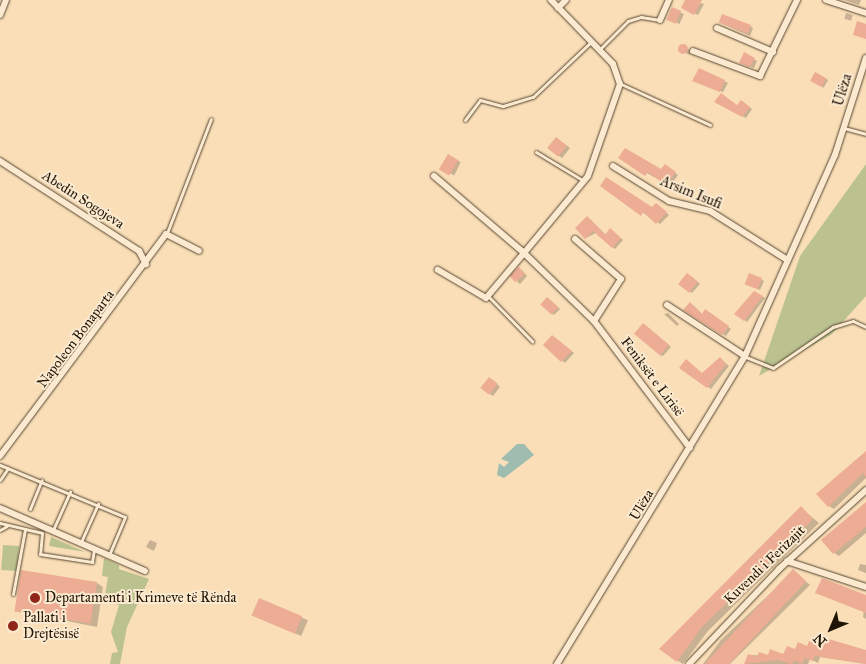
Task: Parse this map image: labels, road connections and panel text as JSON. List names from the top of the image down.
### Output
{
  "streets": {
    "street": [
      "Ulëza",
      "Arsim Isufi",
      "Abedin Sogojeva",
      "Napoleon Bonaparta",
      "Feniksët e Lirisë",
      "Kuvendi i Ferizajit"
    ]
  },
  "crossings": [
    ["Ulëza", "Arsim Isufi"],
    ["Ulëza", "Feniksët e Lirisë"],
    ["Abedin Sogojeva", "Napoleon Bonaparta"]
  ],
  "places": ["Departamenti i Krimeve të Rënda", "Pallati i Drejtësisë"],
  "north": "bottom left"
}
